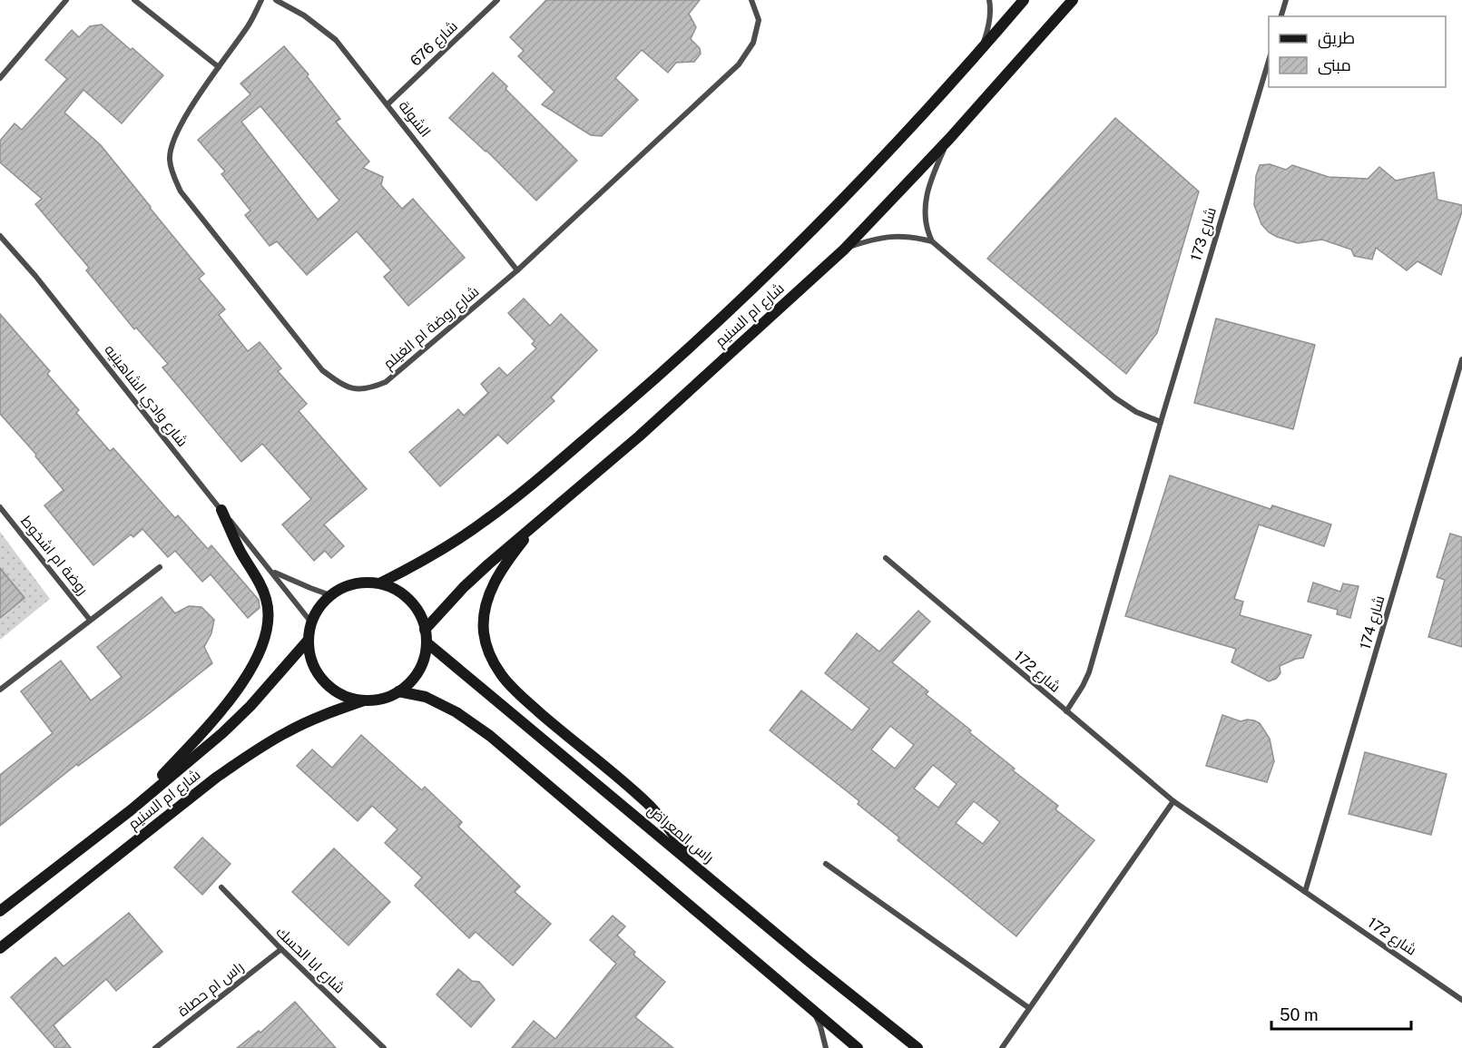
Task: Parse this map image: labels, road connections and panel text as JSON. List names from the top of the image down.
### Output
{
  "streets": {
    "main road": ["شارع ام السنيم", "راس المعراض"],
    "street": [
      "شارع 676",
      "الشولة",
      "شارع 173",
      "شارع روضة ام الغيلم",
      "شارع وادي الشاهينيه",
      "روضة ام اشخوط",
      "شارع 174",
      "شارع 172",
      "شارع ابا الحسك",
      "راس ام حصاة"
    ]
  },
  "crossings": [
    ["شارع 676", "الشولة"],
    ["الشولة", "شارع روضة ام الغيلم"],
    ["شارع 173", "شارع 172"],
    ["شارع ام السنيم", "شارع وادي الشاهينيه"],
    ["شارع ام السنيم", "راس المعراض"],
    ["شارع وادي الشاهينيه", "راس المعراض"],
    ["شارع 174", "شارع 172"],
    ["شارع ابا الحسك", "راس ام حصاة"]
  ],
  "legend": ["طريق", "مبنى"],
  "scale_bar": "50 m"
}
